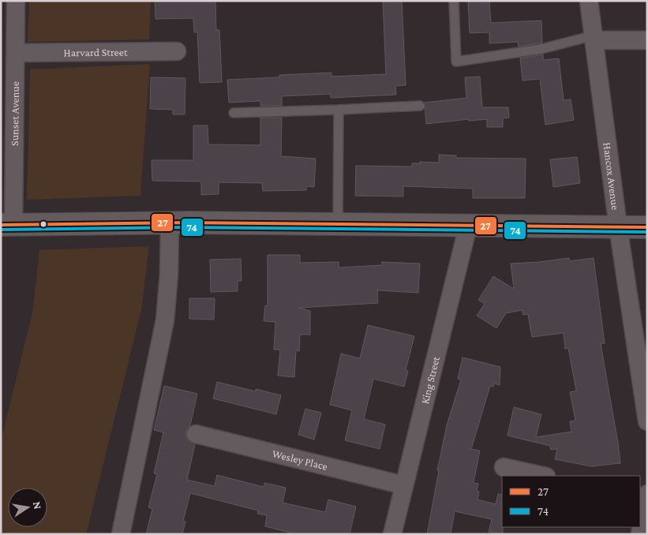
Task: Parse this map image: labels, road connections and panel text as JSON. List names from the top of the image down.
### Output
{
  "streets": {
    "street": [
      "Harvard Street",
      "Sunset Avenue",
      "Hancox Avenue",
      "King Street",
      "Wesley Place"
    ]
  },
  "crossings": [
    ["Harvard Street", "Sunset Avenue"],
    ["King Street", "Wesley Place"]
  ],
  "lines": ["transit line 27", "transit line 74"],
  "legend": ["27", "74"],
  "north": "right"
}
